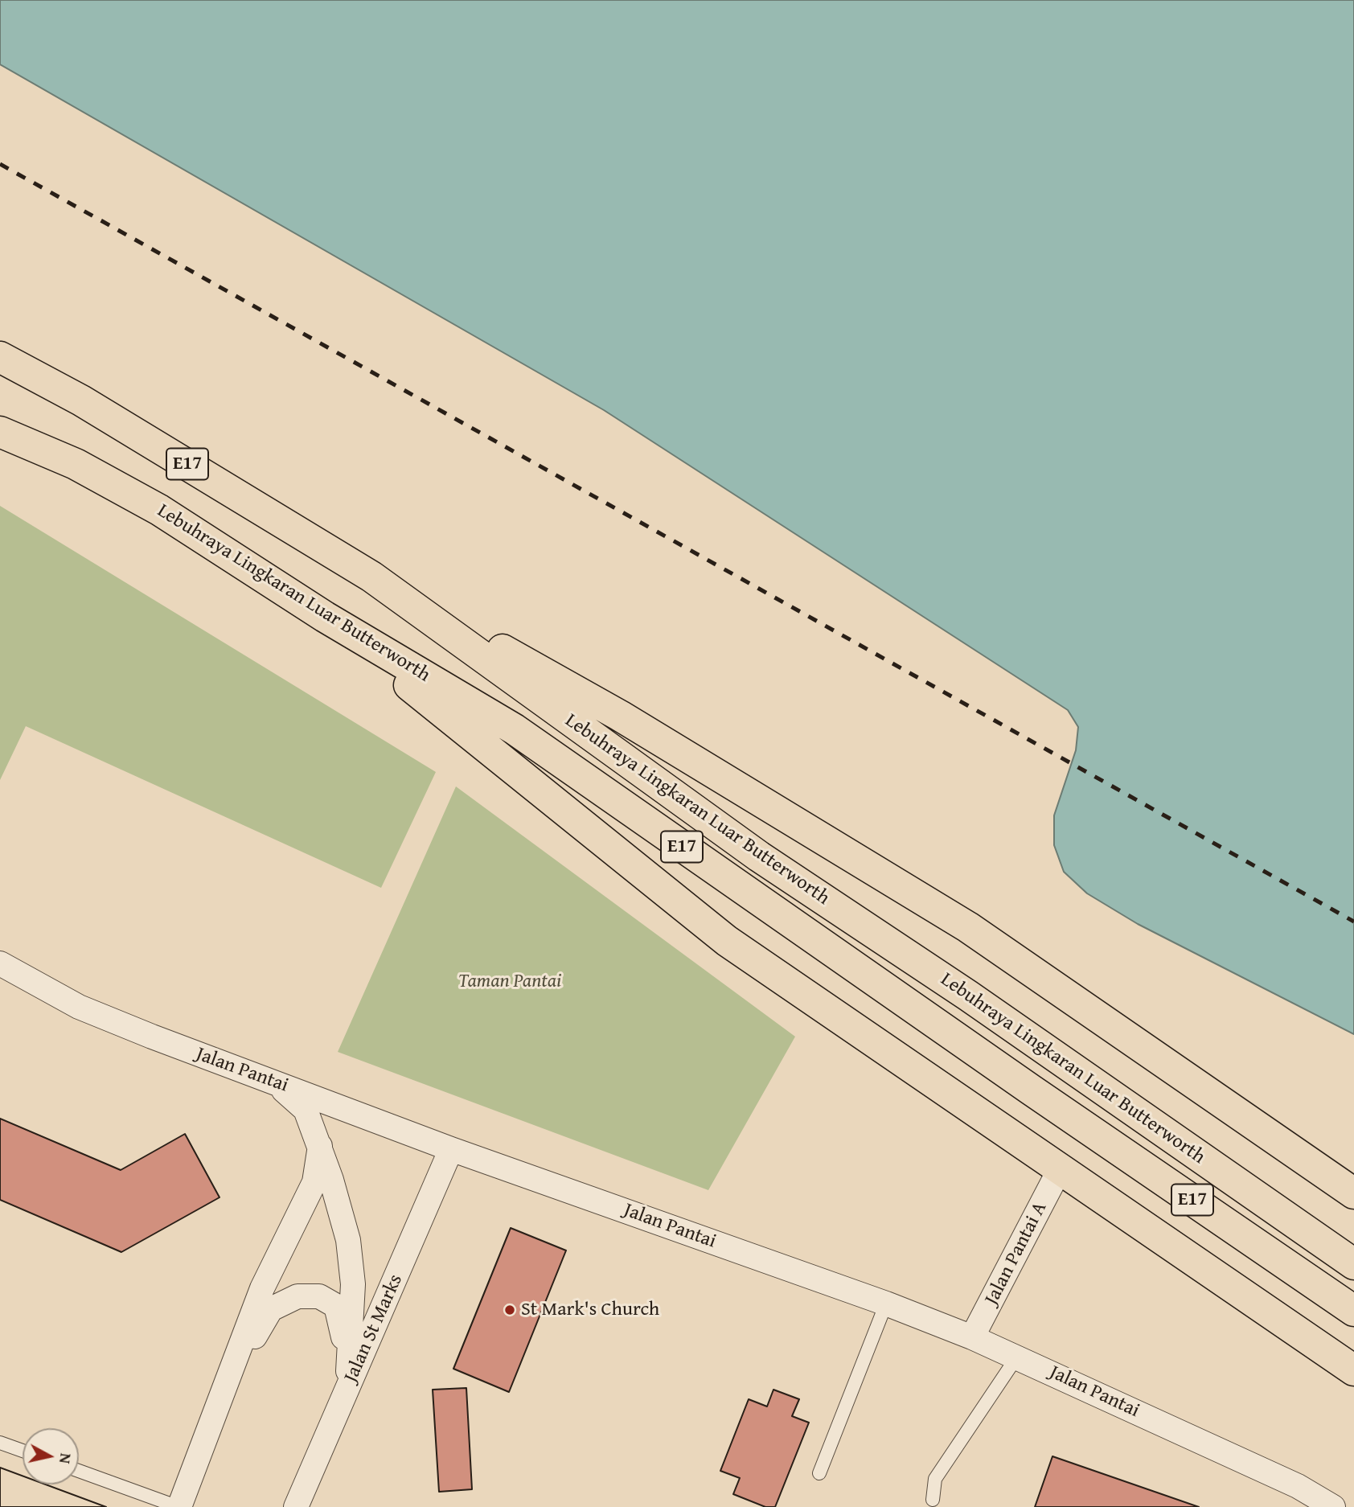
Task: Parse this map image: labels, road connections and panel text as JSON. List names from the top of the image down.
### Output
{
  "streets": {
    "highway": ["E17", "Lebuhraya Lingkaran Luar Butterworth"],
    "street": ["Jalan Pantai", "Jalan Pantai A", "Jalan St Marks"]
  },
  "crossings": [
    ["Jalan Pantai", "Jalan Pantai A"],
    ["Jalan Pantai", "Jalan St Marks"]
  ],
  "parks": ["Taman Pantai"],
  "places": ["St Mark's Church"],
  "north": "right"
}
